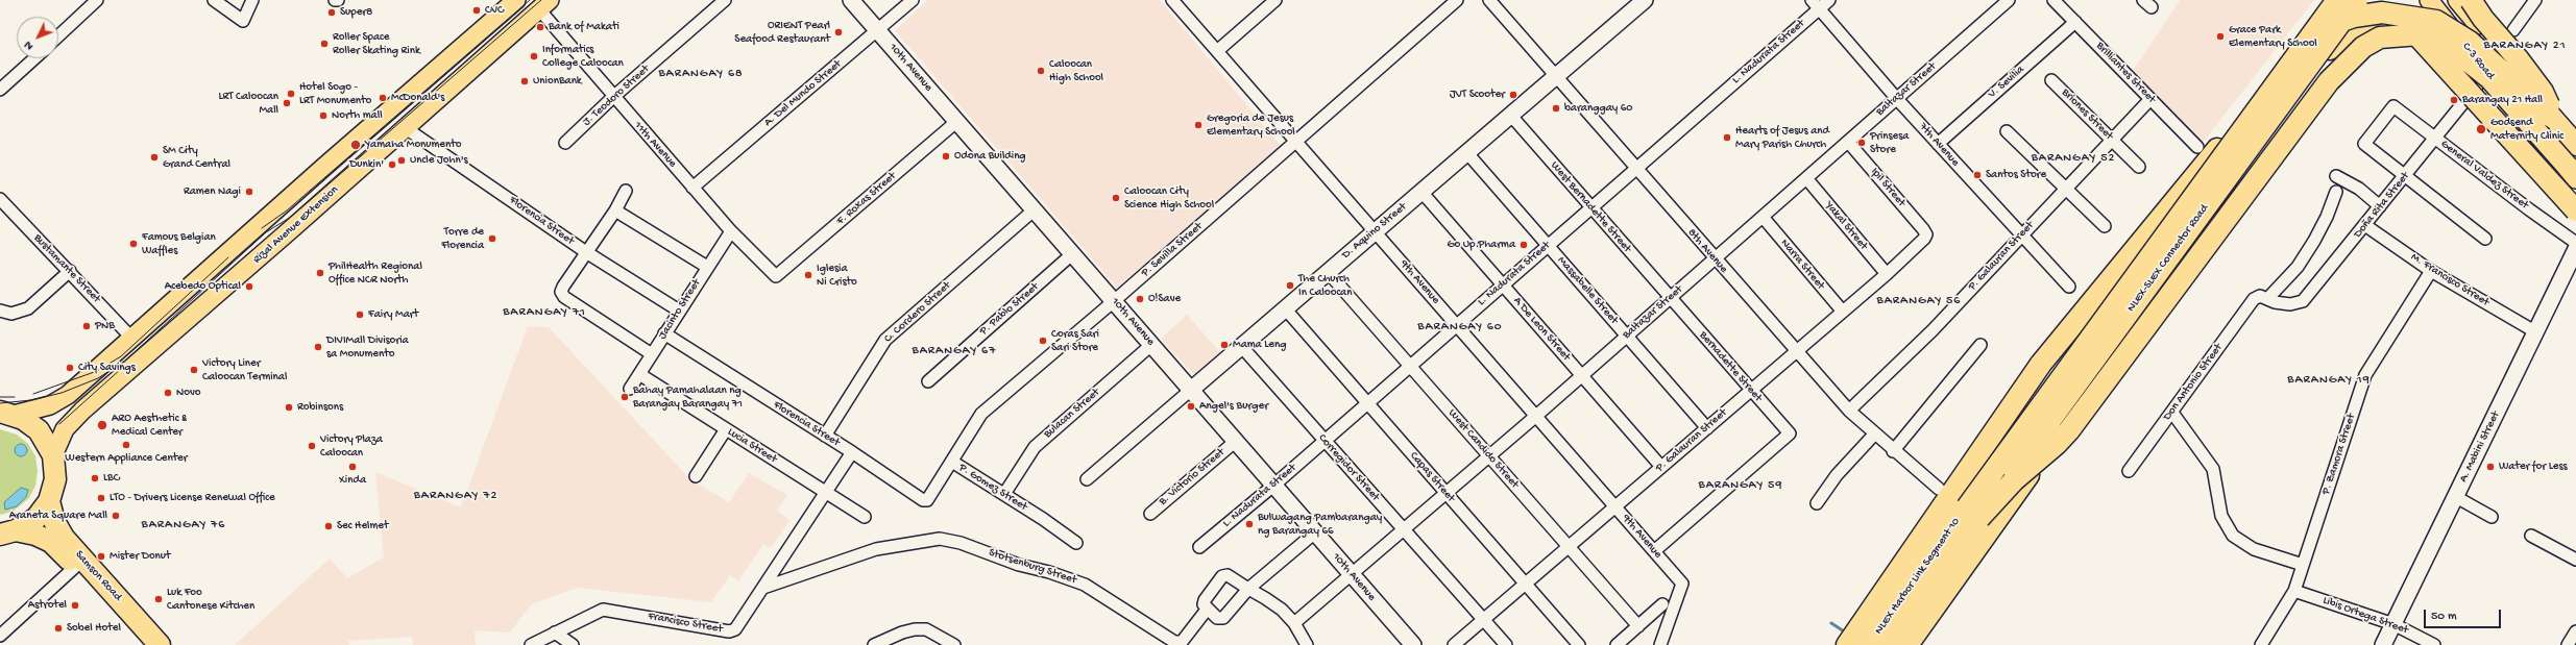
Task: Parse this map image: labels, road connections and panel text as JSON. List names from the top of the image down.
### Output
{
  "streets": {
    "highway": ["NLEX-SLEX Connector Road", "Samson Road", "NLEX Harbor Link Segment 10"],
    "main road": [
      "C-3 Road",
      "10th Avenue",
      "Rizal Avenue Extension",
      "D. Aquino Street",
      "A. Mabini Street"
    ],
    "street": [
      "L. Nadurata Street",
      "Brilliantes Street",
      "V. Sevilia",
      "Baltazar Street",
      "A. Del Mundo Street",
      "J. Teodoro Street",
      "Briones Street",
      "11th Avenue",
      "7th Avenue",
      "General Valdez Street",
      "Ipil Street",
      "F. Roxas Street",
      "Doña Rita Street",
      "West Bernadette Street",
      "Florencia Street",
      "Yakal Street",
      "P. Sevilla Street",
      "8th Avenue",
      "P. Galauran Street",
      "Narra Street",
      "Bustamante Street",
      "M. Francisco Street",
      "9th Avenue",
      "Massabelle Street",
      "Jacinto Street",
      "P. Pablo Street",
      "C. Cordero Street",
      "A De Leon Street",
      "Bernadette Street",
      "Don Antonio Street",
      "Bulacan Street",
      "Lucia Street",
      "West Candido Street",
      "P. Zamora Street",
      "Corregidor Street",
      "B. Victorio Street",
      "Capas Street",
      "P. Gomez Street",
      "Stotsenburg Street",
      "Libis Ortega Street",
      "Francisco Street"
    ]
  },
  "crossings": [
    ["L. Nadurata Street", "10th Avenue"],
    ["L. Nadurata Street", "7th Avenue"],
    ["L. Nadurata Street", "West Bernadette Street"],
    ["L. Nadurata Street", "8th Avenue"],
    ["L. Nadurata Street", "9th Avenue"],
    ["L. Nadurata Street", "Massabelle Street"],
    ["L. Nadurata Street", "A De Leon Street"],
    ["L. Nadurata Street", "West Candido Street"],
    ["L. Nadurata Street", "Corregidor Street"],
    ["L. Nadurata Street", "Capas Street"],
    ["C-3 Road", "Doña Rita Street"],
    ["10th Avenue", "Baltazar Street"],
    ["10th Avenue", "A. Del Mundo Street"],
    ["10th Avenue", "F. Roxas Street"],
    ["10th Avenue", "D. Aquino Street"],
    ["10th Avenue", "P. Sevilla Street"],
    ["10th Avenue", "P. Pablo Street"],
    ["10th Avenue", "C. Cordero Street"],
    ["10th Avenue", "Bulacan Street"],
    ["10th Avenue", "B. Victorio Street"],
    ["Brilliantes Street", "V. Sevilia"],
    ["Brilliantes Street", "P. Galauran Street"],
    ["V. Sevilia", "7th Avenue"],
    ["Baltazar Street", "7th Avenue"],
    ["Baltazar Street", "Ipil Street"],
    ["Baltazar Street", "West Bernadette Street"],
    ["Baltazar Street", "Yakal Street"],
    ["Baltazar Street", "8th Avenue"],
    ["Baltazar Street", "Narra Street"],
    ["Baltazar Street", "9th Avenue"],
    ["Baltazar Street", "Massabelle Street"],
    ["Baltazar Street", "A De Leon Street"],
    ["Baltazar Street", "Bernadette Street"],
    ["Baltazar Street", "West Candido Street"],
    ["Baltazar Street", "Corregidor Street"],
    ["Baltazar Street", "Capas Street"],
    ["A. Del Mundo Street", "11th Avenue"],
    ["J. Teodoro Street", "11th Avenue"],
    ["Briones Street", "P. Galauran Street"],
    ["11th Avenue", "F. Roxas Street"],
    ["11th Avenue", "Rizal Avenue Extension"],
    ["11th Avenue", "Jacinto Street"],
    ["7th Avenue", "P. Galauran Street"],
    ["General Valdez Street", "Doña Rita Street"],
    ["Ipil Street", "P. Galauran Street"],
    ["Doña Rita Street", "M. Francisco Street"],
    ["Doña Rita Street", "Don Antonio Street"],
    ["West Bernadette Street", "D. Aquino Street"],
    ["West Bernadette Street", "Bernadette Street"],
    ["Florencia Street", "Rizal Avenue Extension"],
    ["Florencia Street", "P. Sevilla Street"],
    ["Florencia Street", "Jacinto Street"],
    ["Florencia Street", "C. Cordero Street"],
    ["Florencia Street", "Francisco Street"],
    ["Yakal Street", "P. Galauran Street"],
    ["D. Aquino Street", "8th Avenue"],
    ["D. Aquino Street", "9th Avenue"],
    ["D. Aquino Street", "Massabelle Street"],
    ["D. Aquino Street", "A De Leon Street"],
    ["D. Aquino Street", "West Candido Street"],
    ["D. Aquino Street", "Corregidor Street"],
    ["D. Aquino Street", "Capas Street"],
    ["P. Sevilla Street", "9th Avenue"],
    ["P. Sevilla Street", "P. Gomez Street"],
    ["8th Avenue", "P. Galauran Street"],
    ["P. Galauran Street", "Narra Street"],
    ["P. Galauran Street", "9th Avenue"],
    ["P. Galauran Street", "Massabelle Street"],
    ["P. Galauran Street", "A De Leon Street"],
    ["P. Galauran Street", "Bernadette Street"],
    ["P. Galauran Street", "West Candido Street"],
    ["P. Galauran Street", "Corregidor Street"],
    ["P. Galauran Street", "Capas Street"],
    ["NLEX-SLEX Connector Road", "NLEX Harbor Link Segment 10"],
    ["M. Francisco Street", "A. Mabini Street"],
    ["M. Francisco Street", "P. Zamora Street"],
    ["9th Avenue", "Bernadette Street"],
    ["Jacinto Street", "Lucia Street"],
    ["Bulacan Street", "P. Gomez Street"],
    ["Lucia Street", "Francisco Street"],
    ["A. Mabini Street", "Libis Ortega Street"],
    ["P. Zamora Street", "Libis Ortega Street"],
    ["Stotsenburg Street", "Francisco Street"]
  ],
  "districts": [
    "BARANGAY 21",
    "BARANGAY 68",
    "BARANGAY 52",
    "BARANGAY 56",
    "BARANGAY 71",
    "BARANGAY 60",
    "BARANGAY 67",
    "BARANGAY 19",
    "BARANGAY 59",
    "BARANGAY 72",
    "BARANGAY 76"
  ],
  "places": [
    "CVC",
    "Super8",
    "Bank of Makati",
    "ORIENT Pearl Seafood Restaurant",
    "Grace Park Elementary School",
    "Roller Space Roller Skating Rink",
    "Informatics College Caloocan",
    "Caloocan High School",
    "UnionBank",
    "Hotel Sogo - LRT Monumento",
    "JVT Scooter",
    "McDonald's",
    "Barangay 21 Hall",
    "LRT Caloocan Mall",
    "baranggay 60",
    "North mall",
    "Gregoria de Jesus Elementary School",
    "Godsend Maternity Clinic",
    "Hearts of Jesus and Mary Parish Church",
    "Prinsesa Store",
    "Yamaha Monumento",
    "Odona Building",
    "SM City Grand Central",
    "Uncle John's",
    "Dunkin'",
    "Santos Store",
    "Ramen Nagi",
    "Caloocan City Science High School",
    "Torre de Florencia",
    "Famous Belgian Waffles",
    "Go Up Pharma",
    "PhilHealth Regional Office NCR North",
    "Iglesia Ni Cristo",
    "The Church In Caloocan",
    "Acebedo Optical",
    "O!Save",
    "Fairy Mart",
    "PNB",
    "Coras Sari Sari Store",
    "Mama Leng",
    "DIVIMall Divisoria sa Monumento",
    "City Savings",
    "Victory Liner Caloocan Terminal",
    "Novo",
    "Bahay Pamahalaan ng Barangay Barangay 71",
    "Angel's Burger",
    "Robinsons",
    "ARO Aesthetic & Medical Center",
    "Western Appliance Center",
    "Victory Plaza Caloocan",
    "Xinda",
    "Water for Less",
    "LBC",
    "LTO - Drivers License Renewal Office",
    "Araneta Square Mall",
    "Bulwagang Pambarangay ng Barangay 66",
    "Sec Helmet",
    "Mister Donut",
    "Luk Foo Cantonese Kitchen",
    "Astrotel",
    "Sobel Hotel"
  ],
  "scale_bar": "50 m",
  "north": "bottom left"
}
